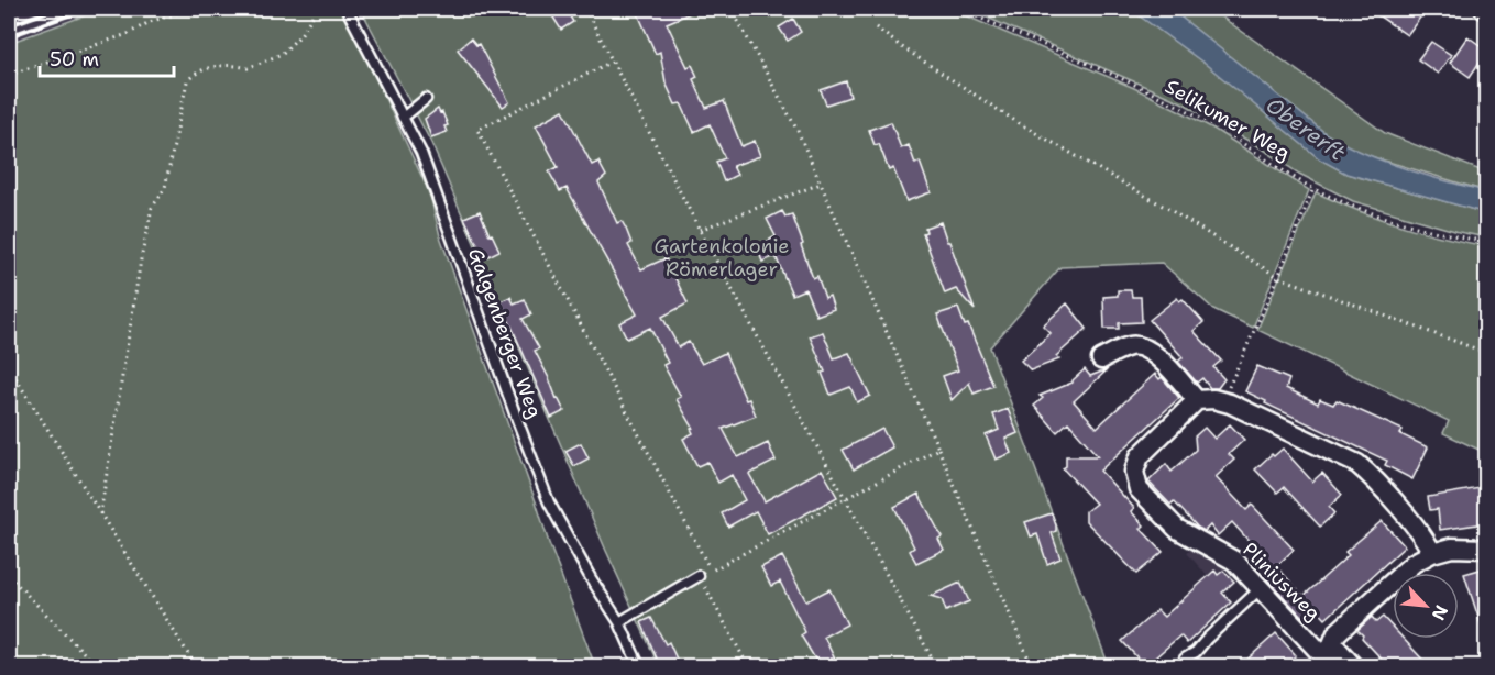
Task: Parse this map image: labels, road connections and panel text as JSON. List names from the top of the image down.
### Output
{
  "streets": {
    "street": ["Pliniusweg"],
    "lane": ["Galgenberger Weg"],
    "path": ["Selikumer Weg"]
  },
  "water": ["Obererft"],
  "parks": ["Gartenkolonie Römerlager"],
  "scale_bar": "50 m",
  "north": "bottom right"
}
